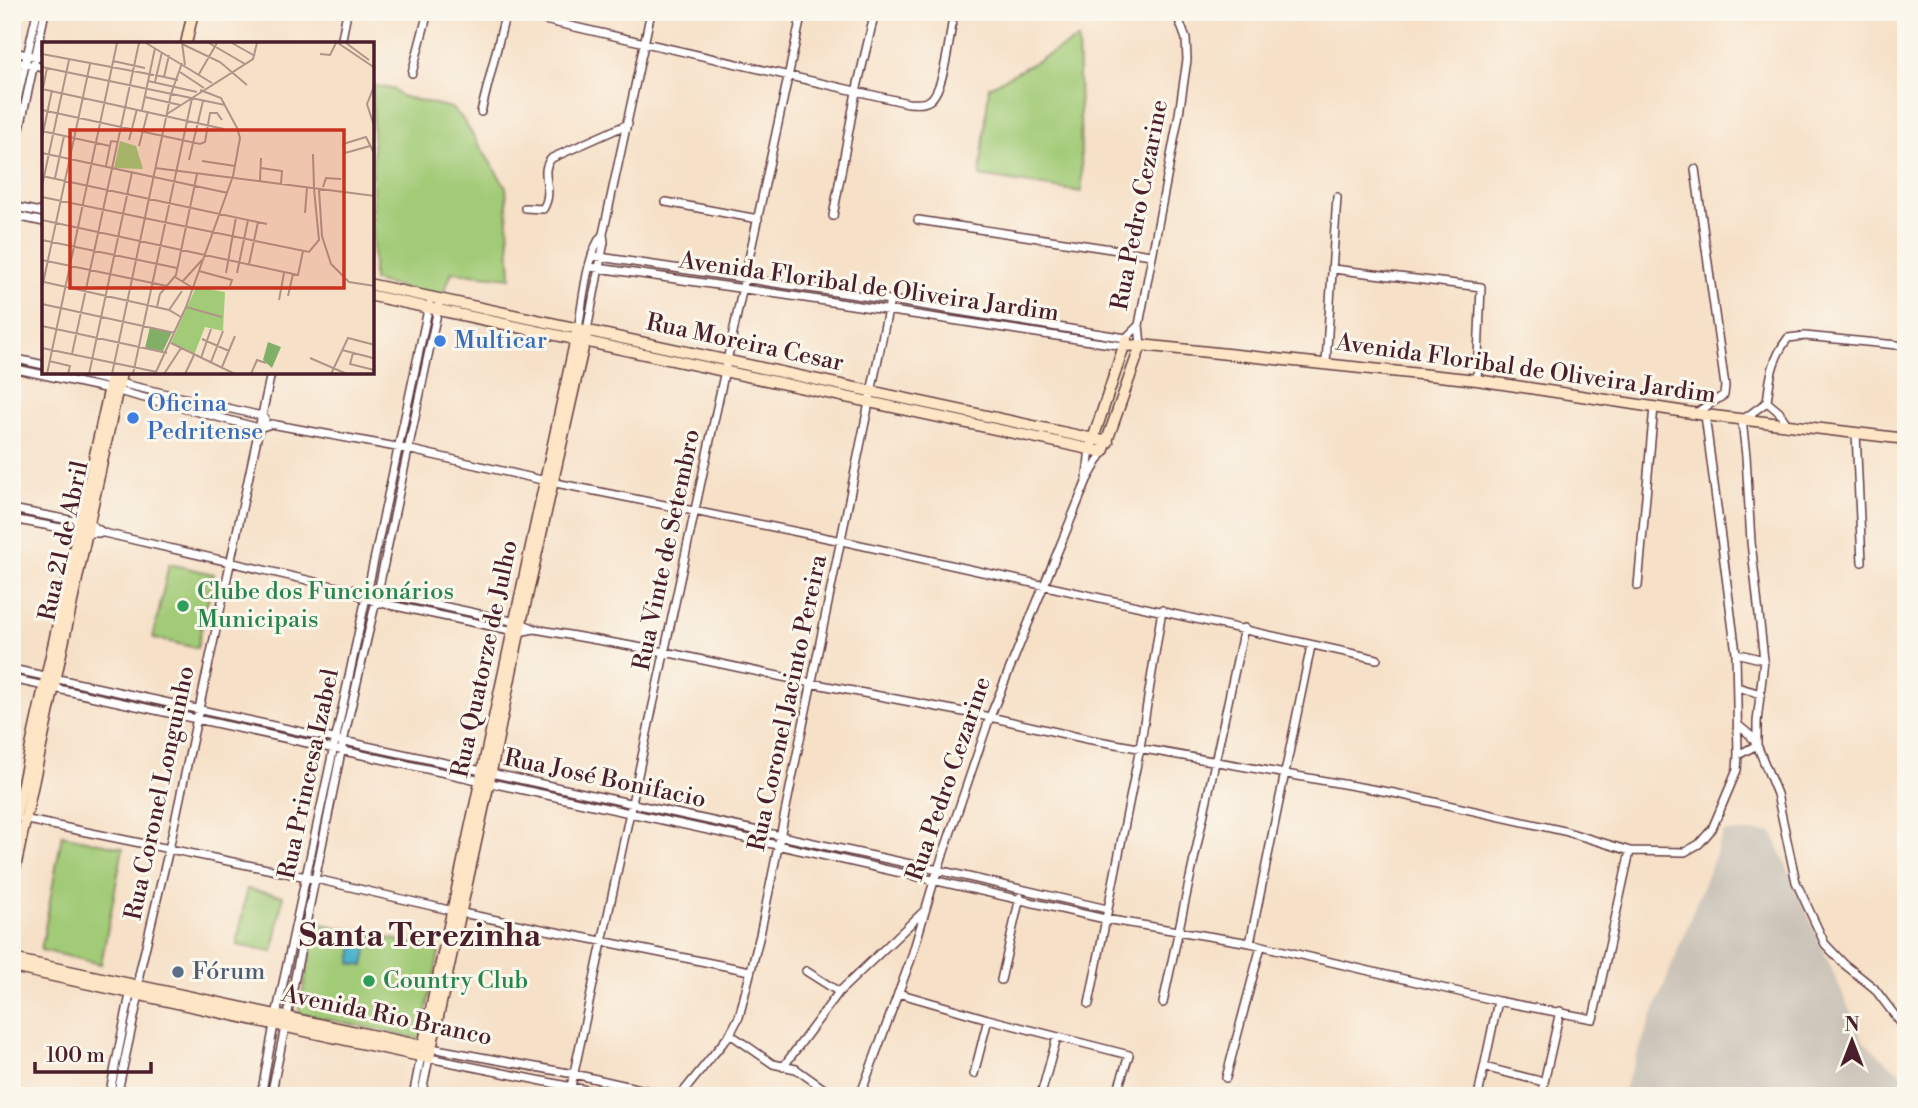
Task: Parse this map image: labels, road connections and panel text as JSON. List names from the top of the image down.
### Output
{
  "streets": {
    "street": [
      "Rua Pedro Cezarine",
      "Avenida Floribal de Oliveira Jardim",
      "Rua Moreira Cesar",
      "Rua 21 de Abril",
      "Rua Vinte de Setembro",
      "Rua Quatorze de Julho",
      "Rua Coronel Jacinto Pereira",
      "Rua Princesa Izabel",
      "Rua José Bonifacio",
      "Rua Coronel Longuinho",
      "Avenida Rio Branco"
    ]
  },
  "crossings": [
    ["Rua Pedro Cezarine", "Avenida Floribal de Oliveira Jardim"],
    ["Rua Pedro Cezarine", "Rua Moreira Cesar"],
    ["Rua Pedro Cezarine", "Rua José Bonifacio"],
    ["Avenida Floribal de Oliveira Jardim", "Rua Vinte de Setembro"],
    ["Avenida Floribal de Oliveira Jardim", "Rua Quatorze de Julho"],
    ["Avenida Floribal de Oliveira Jardim", "Rua Coronel Jacinto Pereira"],
    ["Rua Moreira Cesar", "Rua Vinte de Setembro"],
    ["Rua Moreira Cesar", "Rua Quatorze de Julho"],
    ["Rua Moreira Cesar", "Rua Coronel Jacinto Pereira"],
    ["Rua Moreira Cesar", "Rua Princesa Izabel"],
    ["Rua 21 de Abril", "Rua José Bonifacio"],
    ["Rua Vinte de Setembro", "Rua José Bonifacio"],
    ["Rua Vinte de Setembro", "Avenida Rio Branco"],
    ["Rua Quatorze de Julho", "Rua José Bonifacio"],
    ["Rua Quatorze de Julho", "Avenida Rio Branco"],
    ["Rua Coronel Jacinto Pereira", "Rua José Bonifacio"],
    ["Rua Princesa Izabel", "Rua José Bonifacio"],
    ["Rua Princesa Izabel", "Avenida Rio Branco"],
    ["Rua José Bonifacio", "Rua Coronel Longuinho"],
    ["Rua Coronel Longuinho", "Avenida Rio Branco"]
  ],
  "districts": ["Santa Terezinha"],
  "places": [
    "Multicar",
    "Oficina Pedritense",
    "Clube dos Funcionários Municipais",
    "Fórum",
    "Country Club"
  ],
  "scale_bar": "100 m",
  "north": "top"
}
